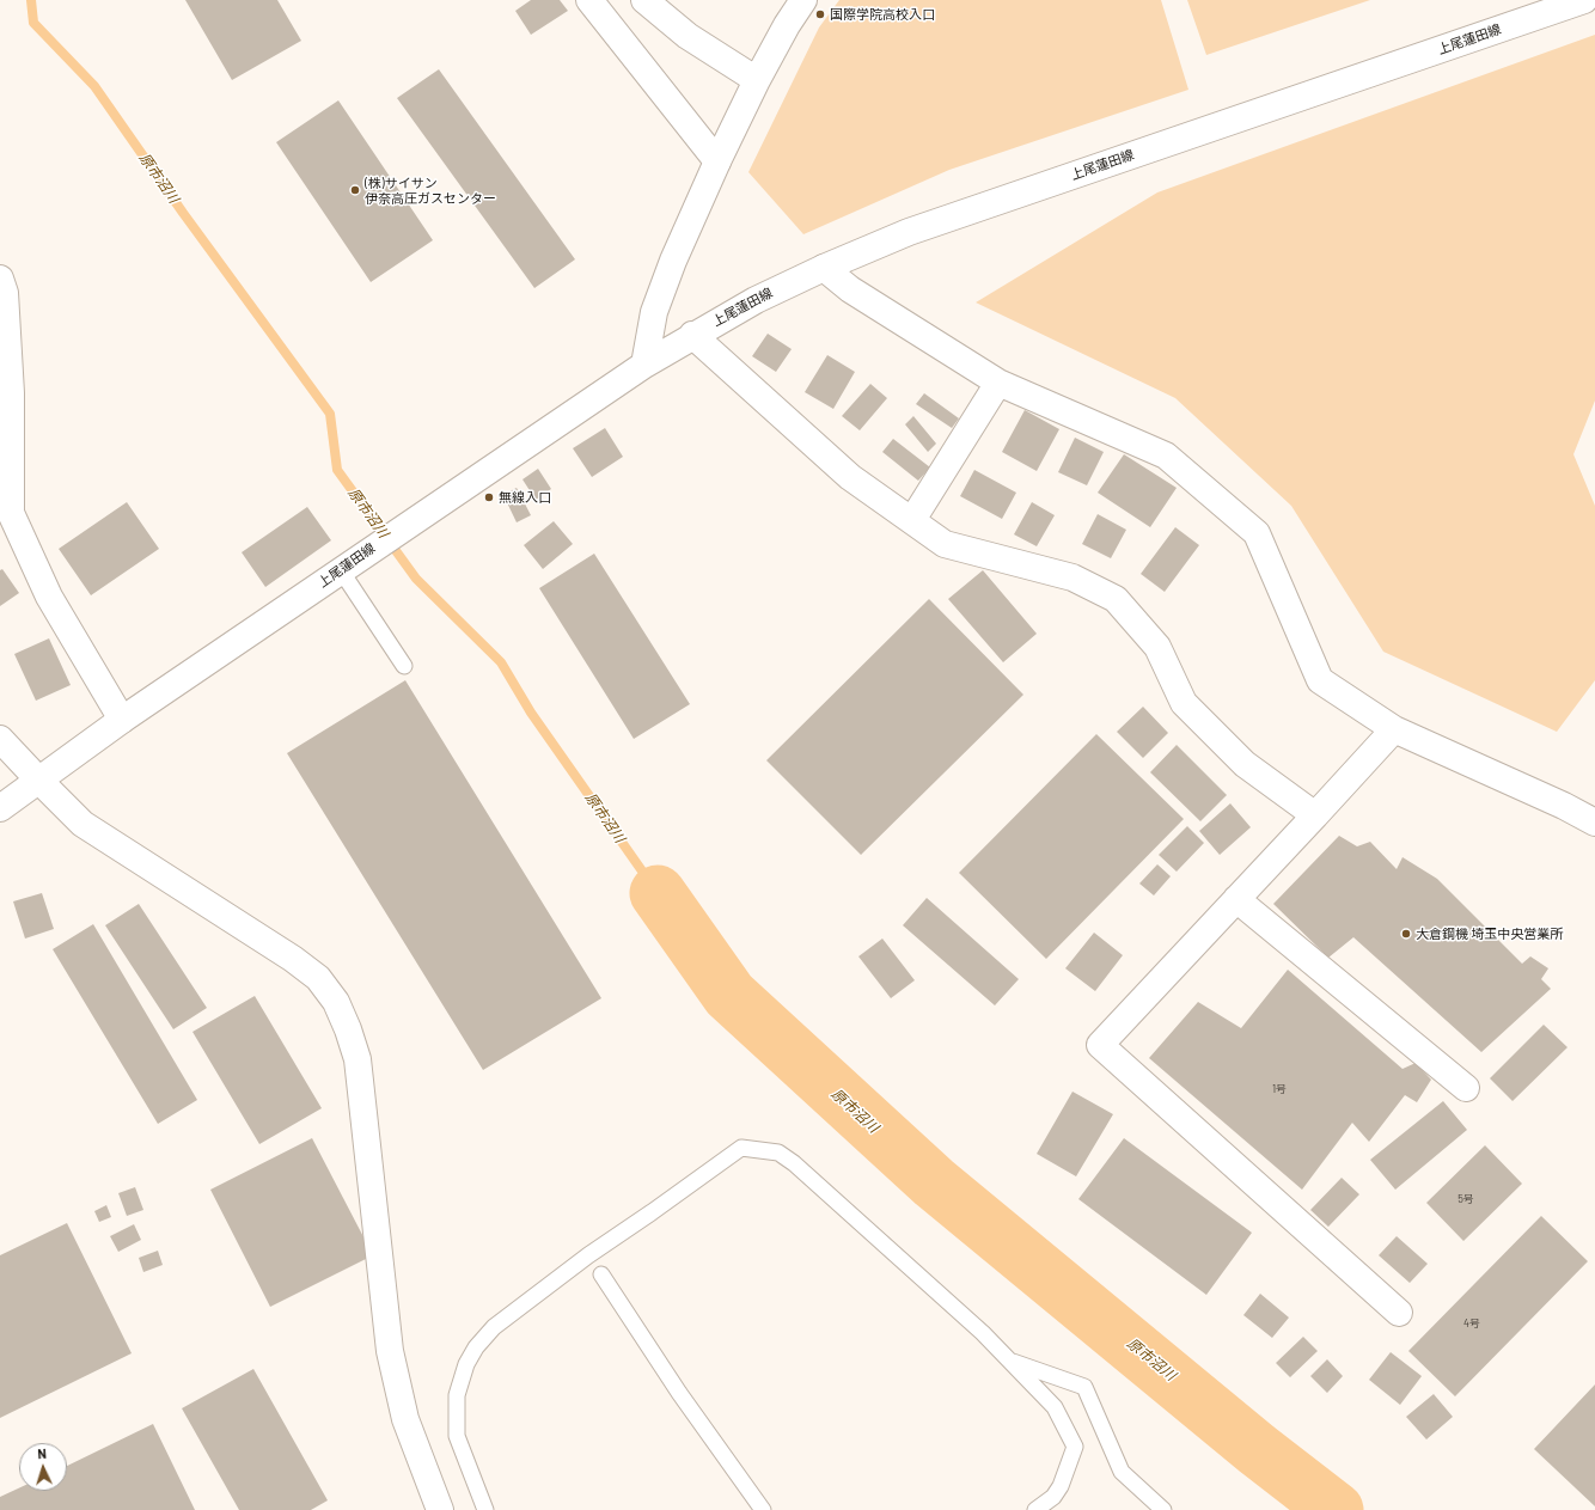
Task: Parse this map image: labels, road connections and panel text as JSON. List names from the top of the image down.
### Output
{
  "streets": {
    "street": ["上尾蓮田線"]
  },
  "water": ["原市沼川"],
  "places": [
    "国際学院高校入口",
    "(株)サイサン 伊奈高圧ガスセンター",
    "無線入口",
    "大倉鋼機 埼玉中央営業所"
  ],
  "house_numbers": ["1号", "5号", "4号"],
  "north": "top"
}
